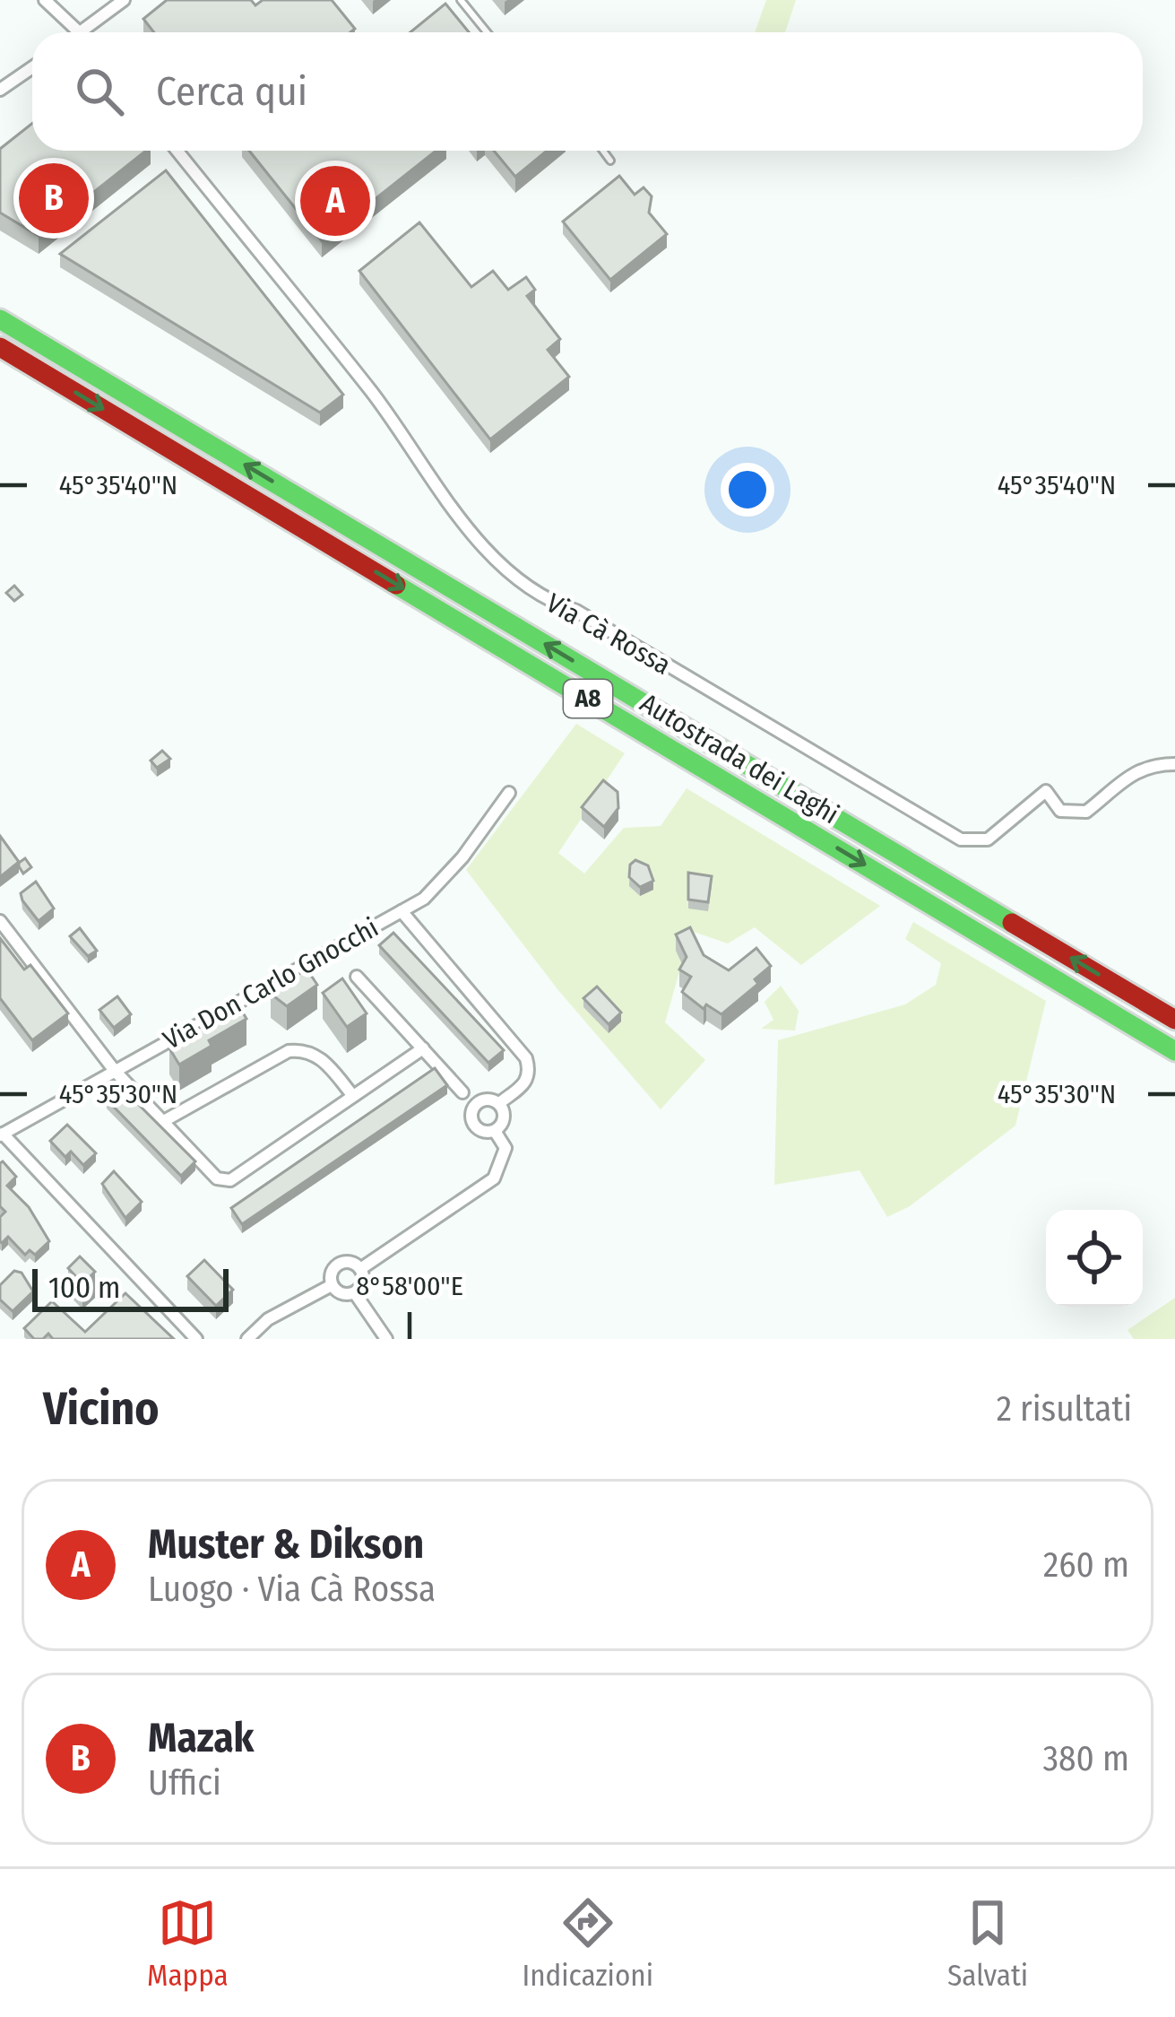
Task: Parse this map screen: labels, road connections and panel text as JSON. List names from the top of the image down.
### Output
{
  "streets": {
    "highway": ["A8", "Autostrada dei Laghi"],
    "street": ["Via Cà Rossa", "Via Don Carlo Gnocchi"]
  },
  "scale_bar": "100 m",
  "page": {
    "search": "Cerca qui",
    "pins": ["B", "A"],
    "scale": "100 m",
    "heading": ["Vicino", "2 risultati"],
    "list": [
      {
        "mark": "A",
        "name": "Muster & Dikson",
        "note": "Luogo · Via Cà Rossa",
        "value": "260 m"
      },
      {
        "mark": "B",
        "name": "Mazak",
        "note": "Uffici",
        "value": "380 m"
      }
    ],
    "nav": ["Mappa", "Indicazioni", "Salvati"]
  },
  "coordinates": ["45°35'40\"N", "45°35'30\"N", "8°58'00\"E"]
}
